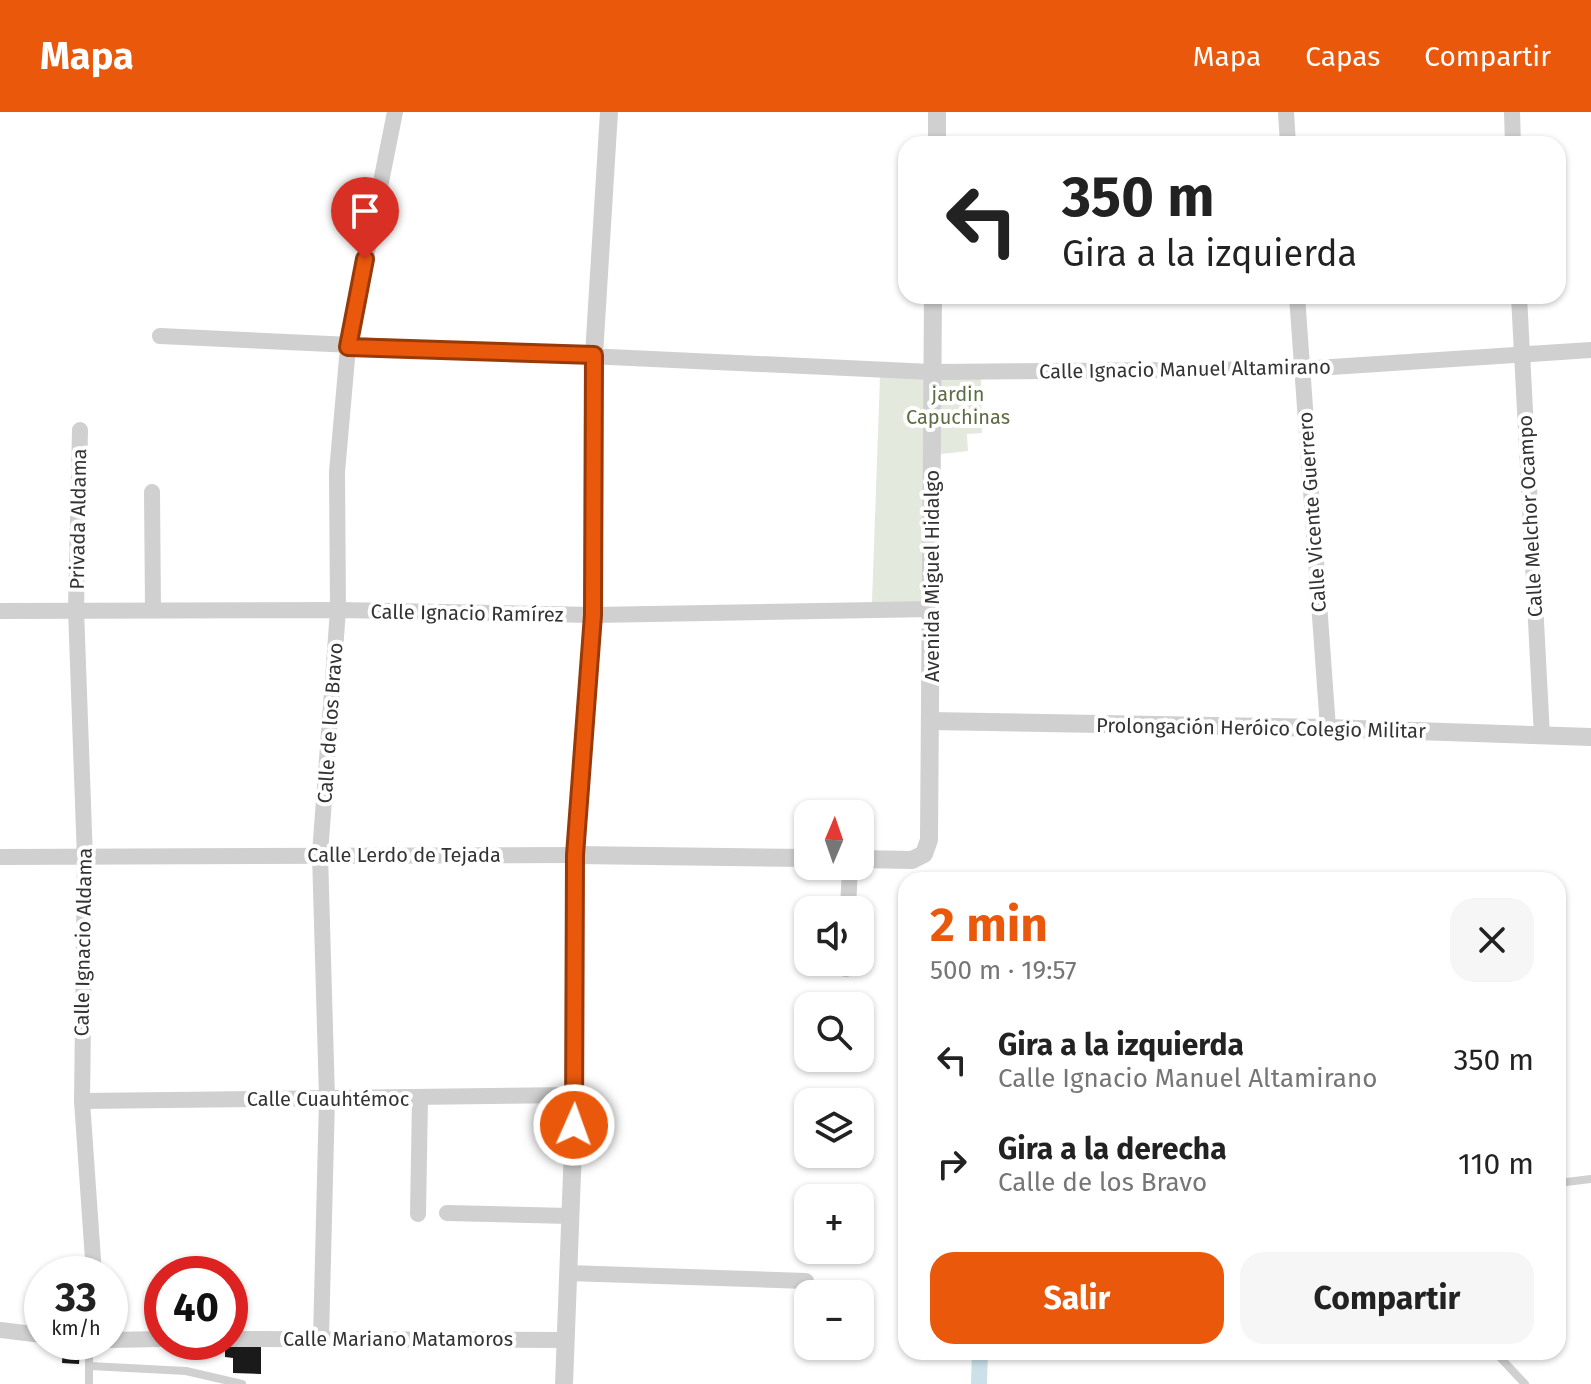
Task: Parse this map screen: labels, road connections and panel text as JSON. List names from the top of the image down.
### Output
{
  "streets": {
    "street": [
      "Calle Ignacio Manuel Altamirano",
      "Calle Vicente Guerrero",
      "Calle Melchor Ocampo",
      "Privada Aldama",
      "Avenida Miguel Hidalgo",
      "Calle Ignacio Ramírez",
      "Calle de los Bravo",
      "Prolongación Heróico Colegio Militar",
      "Calle Lerdo de Tejada",
      "Calle Ignacio Aldama",
      "Calle Cuauhtémoc",
      "Calle Mariano Matamoros"
    ]
  },
  "crossings": [
    ["Calle Ignacio Manuel Altamirano", "Calle Vicente Guerrero"],
    ["Calle Ignacio Manuel Altamirano", "Calle Melchor Ocampo"],
    ["Calle Ignacio Manuel Altamirano", "Avenida Miguel Hidalgo"],
    ["Calle Ignacio Manuel Altamirano", "Calle de los Bravo"],
    ["Calle Vicente Guerrero", "Prolongación Heróico Colegio Militar"],
    ["Calle Melchor Ocampo", "Prolongación Heróico Colegio Militar"],
    ["Privada Aldama", "Calle Ignacio Ramírez"],
    ["Privada Aldama", "Calle Ignacio Aldama"],
    ["Avenida Miguel Hidalgo", "Calle Ignacio Ramírez"],
    ["Avenida Miguel Hidalgo", "Prolongación Heróico Colegio Militar"],
    ["Calle Ignacio Ramírez", "Calle de los Bravo"],
    ["Calle Ignacio Ramírez", "Calle Ignacio Aldama"],
    ["Calle de los Bravo", "Calle Lerdo de Tejada"],
    ["Calle de los Bravo", "Calle Cuauhtémoc"],
    ["Calle de los Bravo", "Calle Mariano Matamoros"],
    ["Calle Lerdo de Tejada", "Calle Ignacio Aldama"],
    ["Calle Ignacio Aldama", "Calle Cuauhtémoc"]
  ],
  "parks": ["jardin Capuchinas"],
  "north": "top",
  "page": {
    "header": "Mapa",
    "nav": ["Mapa", "Capas", "Compartir"],
    "turn": ["350 m", "Gira a la izquierda"],
    "map_buttons": ["+", "−"],
    "heading": ["2 min", "500 m · 19:57"],
    "list": [
      {
        "name": "Gira a la izquierda",
        "note": "Calle Ignacio Manuel Altamirano",
        "value": "350 m"
      },
      {
        "name": "Gira a la derecha",
        "note": "Calle de los Bravo",
        "value": "110 m"
      }
    ],
    "buttons": ["Salir", "Compartir"],
    "speed": "33 km/h",
    "limit": "40"
  }
}
